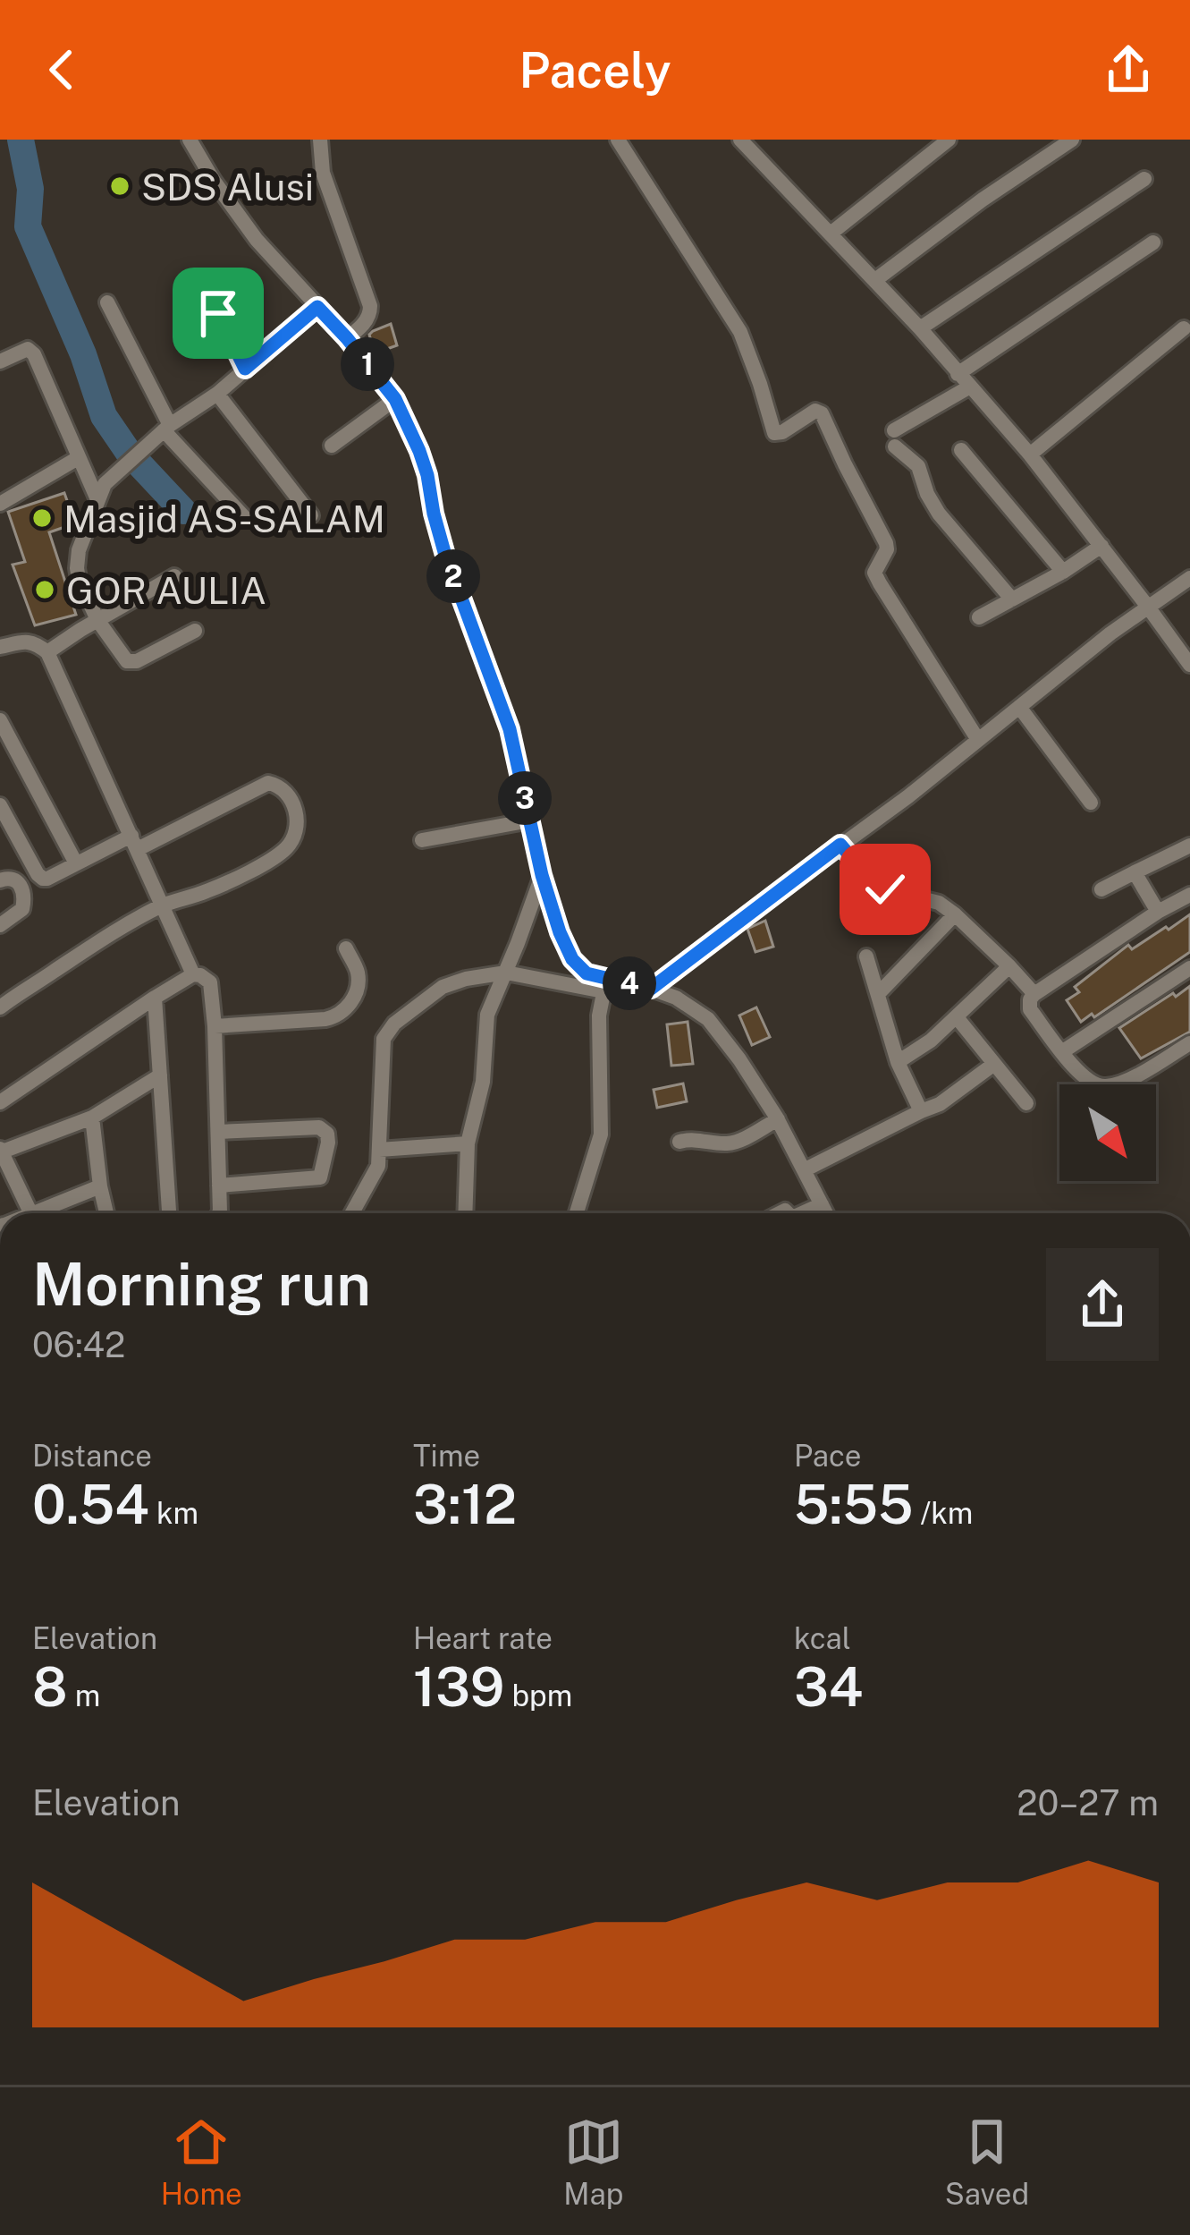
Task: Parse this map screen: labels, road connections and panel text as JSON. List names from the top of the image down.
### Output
{
  "places": ["SDS Alusi", "Masjid AS-SALAM", "GOR AULIA"],
  "north": "bottom right",
  "page": {
    "header": "Pacely",
    "pins": [
      "1",
      "2",
      "3",
      "4"
    ],
    "heading": ["Morning run", "06:42"],
    "stats": [
      ["Distance", "0.54 km"],
      ["Time", "3:12"],
      ["Pace", "5:55 /km"],
      ["Elevation", "8 m"],
      ["Heart rate", "139 bpm"],
      ["kcal", "34"]
    ],
    "chart": ["Elevation", "20–27 m"],
    "tabs": ["Home", "Map", "Saved"]
  }
}
